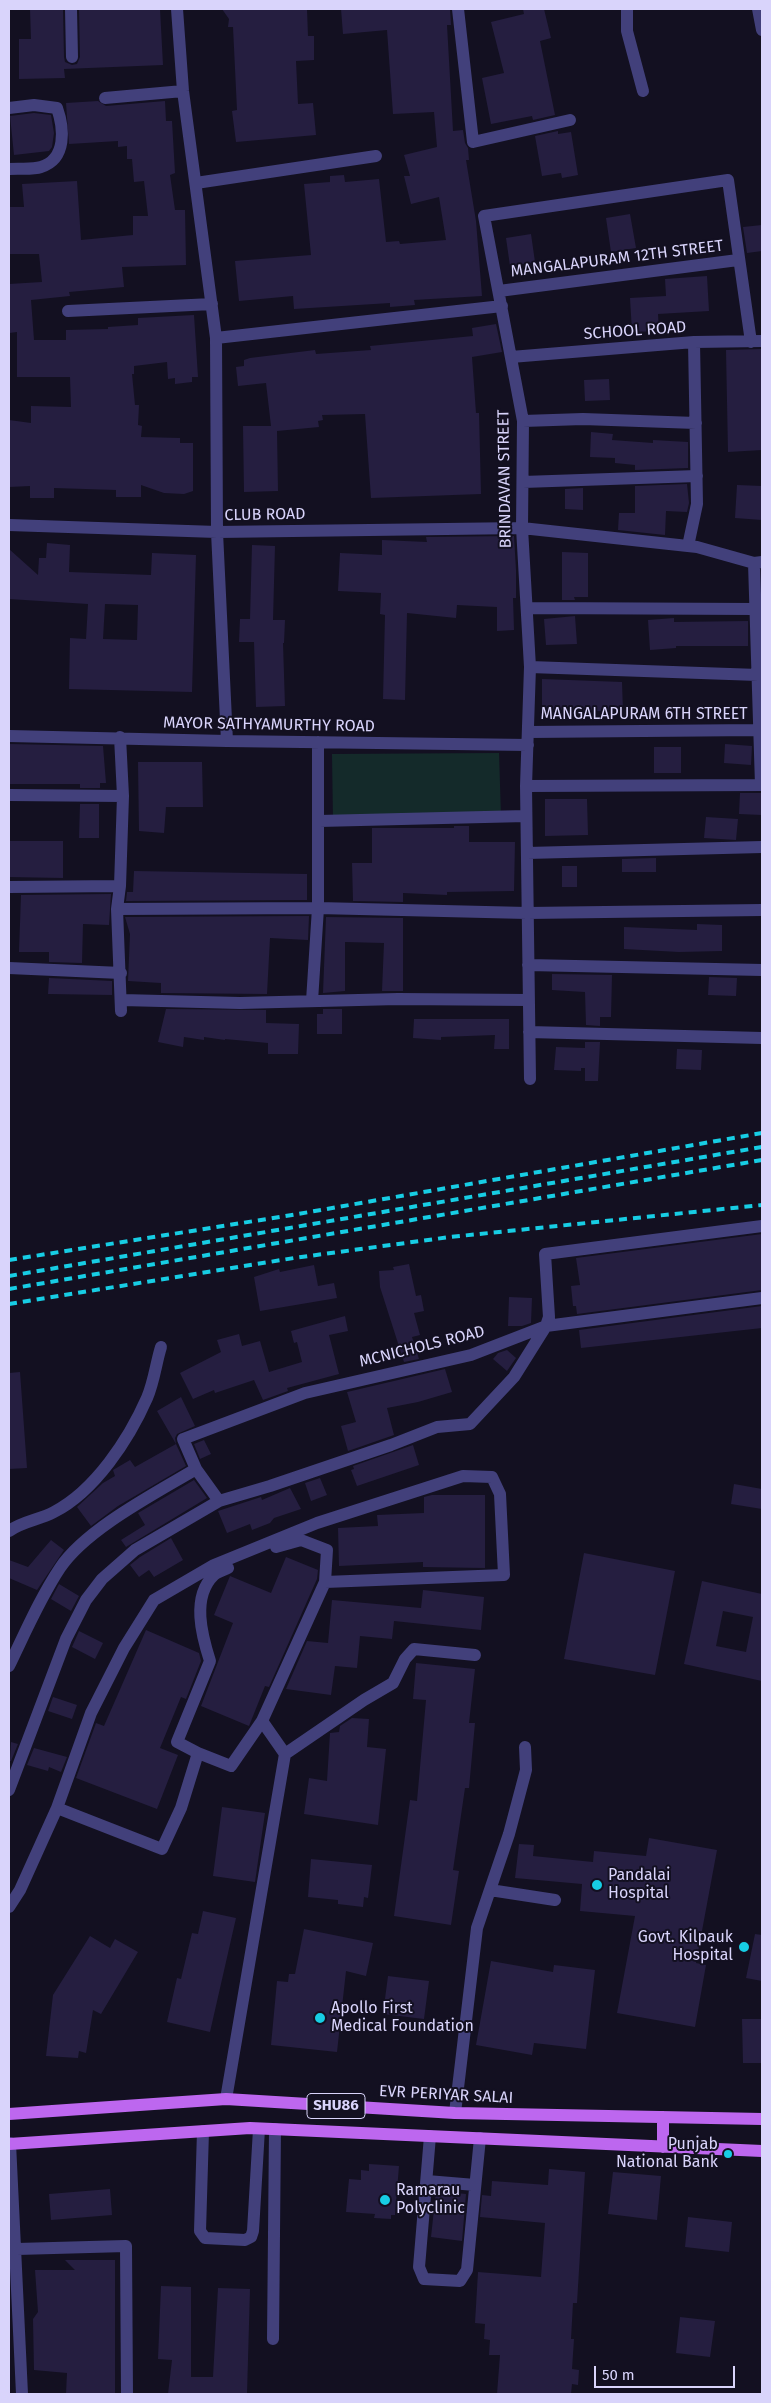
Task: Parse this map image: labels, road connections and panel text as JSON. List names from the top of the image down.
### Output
{
  "streets": {
    "main road": ["EVR PERIYAR SALAI", "SHU86"],
    "street": [
      "MANGALAPURAM 12TH STREET",
      "SCHOOL ROAD",
      "BRINDAVAN STREET",
      "CLUB ROAD",
      "MANGALAPURAM 6TH STREET",
      "MAYOR SATHYAMURTHY ROAD",
      "MCNICHOLS ROAD"
    ]
  },
  "crossings": [
    ["MANGALAPURAM 12TH STREET", "BRINDAVAN STREET"],
    ["SCHOOL ROAD", "BRINDAVAN STREET"],
    ["BRINDAVAN STREET", "CLUB ROAD"],
    ["BRINDAVAN STREET", "MANGALAPURAM 6TH STREET"],
    ["BRINDAVAN STREET", "MAYOR SATHYAMURTHY ROAD"]
  ],
  "places": [
    "Pandalai Hospital",
    "Govt. Kilpauk Hospital",
    "Apollo First Medical Foundation",
    "Punjab National Bank",
    "Ramarau Polyclinic"
  ],
  "scale_bar": "50 m"
}
